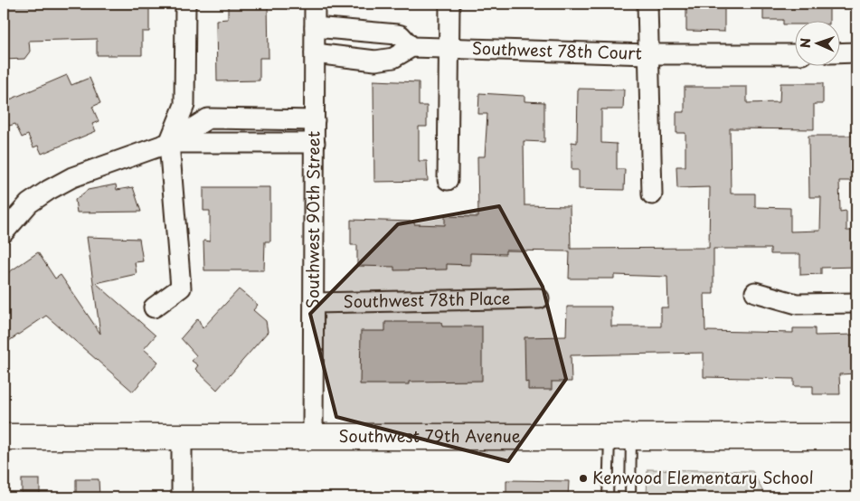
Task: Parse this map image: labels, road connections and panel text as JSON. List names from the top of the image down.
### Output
{
  "streets": {
    "street": [
      "Southwest 78th Court",
      "Southwest 90th Street",
      "Southwest 78th Place",
      "Southwest 79th Avenue"
    ]
  },
  "crossings": [
    ["Southwest 78th Court", "Southwest 90th Street"],
    ["Southwest 90th Street", "Southwest 78th Place"],
    ["Southwest 90th Street", "Southwest 79th Avenue"]
  ],
  "places": ["Kenwood Elementary School"],
  "north": "left"
}
